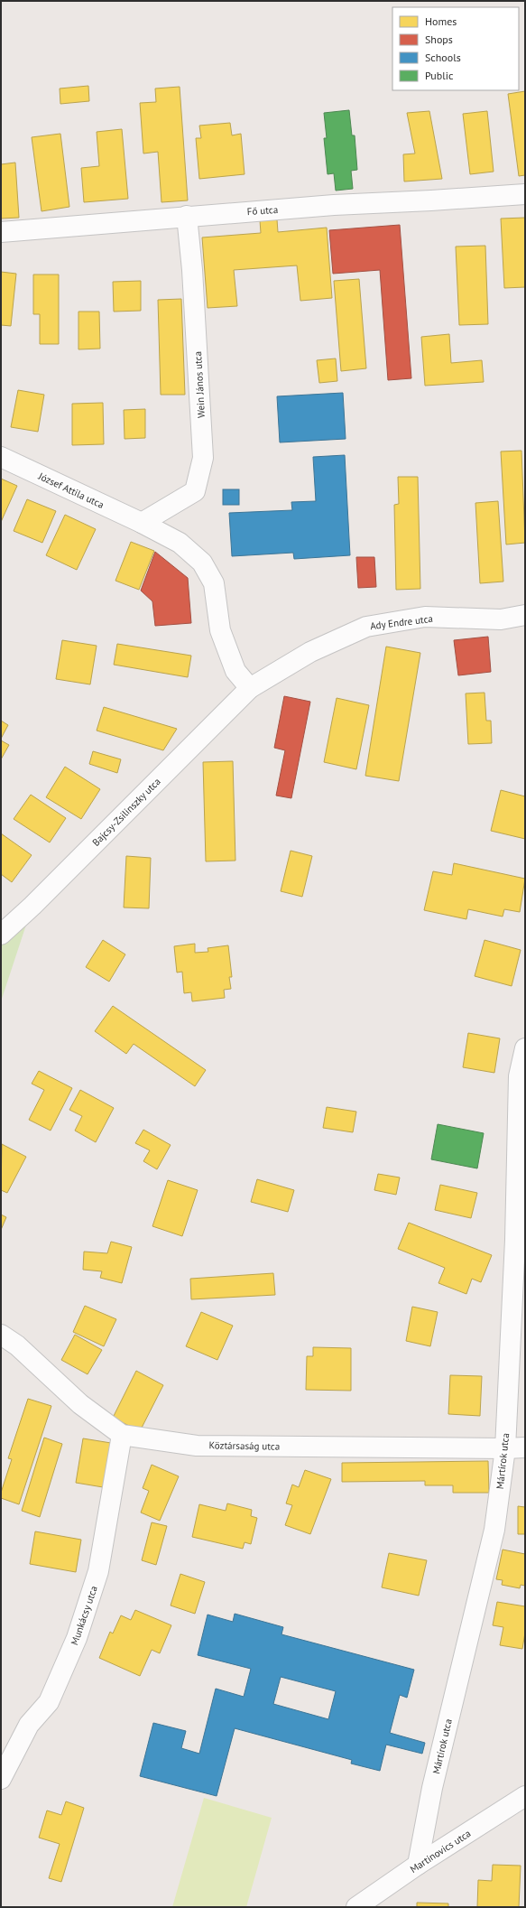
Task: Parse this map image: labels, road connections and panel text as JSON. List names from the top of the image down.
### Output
{
  "streets": {
    "street": [
      "Fő utca",
      "Wein János utca",
      "József Attila utca",
      "Ady Endre utca",
      "Bajcsy-Zsilinszky utca",
      "Köztársaság utca",
      "Mártírok utca",
      "Munkácsy utca",
      "Martinovics utca"
    ]
  },
  "crossings": [
    ["Fő utca", "Wein János utca"],
    ["Wein János utca", "József Attila utca"],
    ["József Attila utca", "Ady Endre utca"],
    ["József Attila utca", "Bajcsy-Zsilinszky utca"],
    ["Ady Endre utca", "Bajcsy-Zsilinszky utca"],
    ["Köztársaság utca", "Mártírok utca"],
    ["Köztársaság utca", "Munkácsy utca"],
    ["Mártírok utca", "Martinovics utca"]
  ],
  "legend": [
    "Homes",
    "Shops",
    "Schools",
    "Public"
  ]
}
